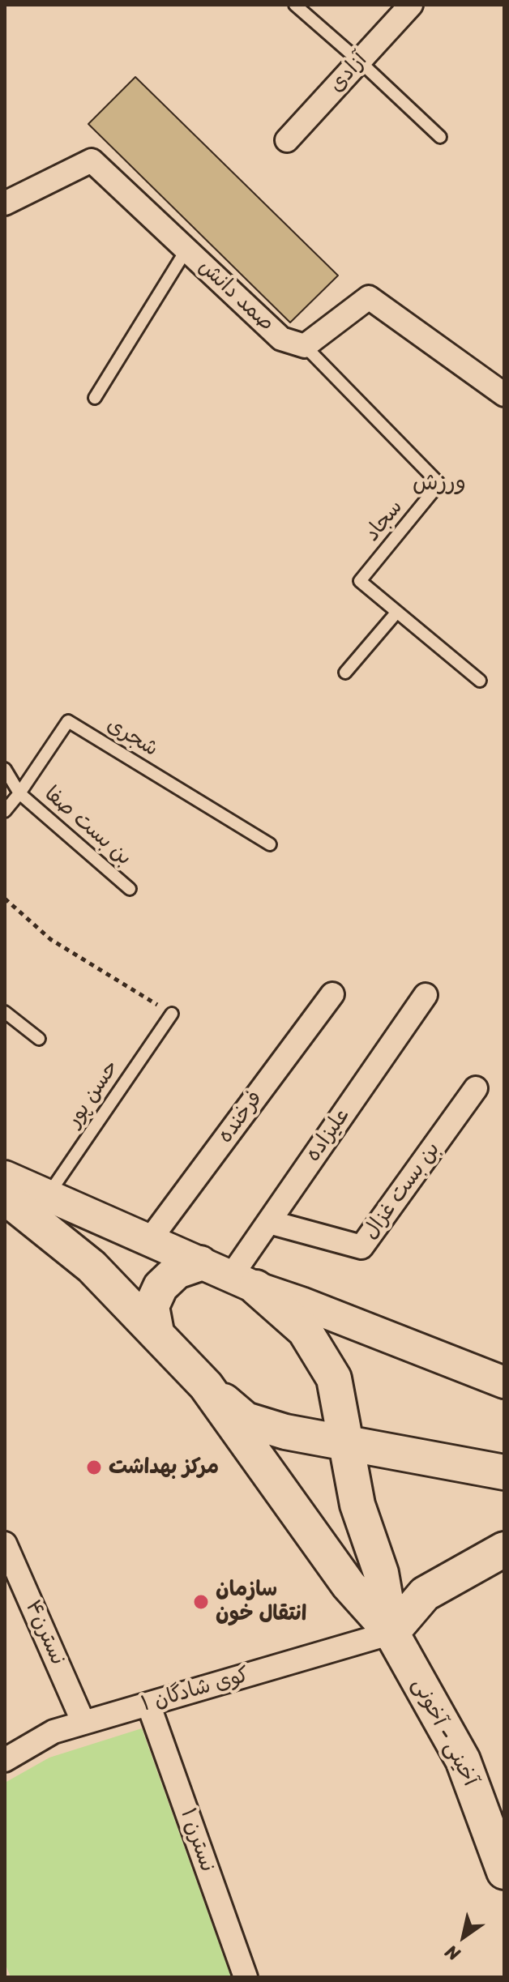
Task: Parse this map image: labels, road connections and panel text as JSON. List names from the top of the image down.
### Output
{
  "streets": {
    "main road": ["آخینی - آخونی"],
    "street": [
      "آزادی",
      "صمد دانش",
      "فرخنده",
      "علیزاده",
      "بن بست غزال",
      "نسترن۴",
      "کوی شادگان ۱",
      "نسترن ۱"
    ],
    "lane": [
      "سجاد",
      "شجری",
      "بن بست صفا",
      "حسن پور"
    ]
  },
  "crossings": [
    ["صمد دانش", "سجاد"],
    ["شجری", "بن بست صفا"],
    ["علیزاده", "بن بست غزال"],
    ["نسترن۴", "کوی شادگان ۱"],
    ["کوی شادگان ۱", "آخینی - آخونی"],
    ["کوی شادگان ۱", "نسترن ۱"]
  ],
  "districts": ["ورزش"],
  "places": ["مرکز بهداشت", "سازمان انتقال خون"],
  "north": "bottom left"
}
